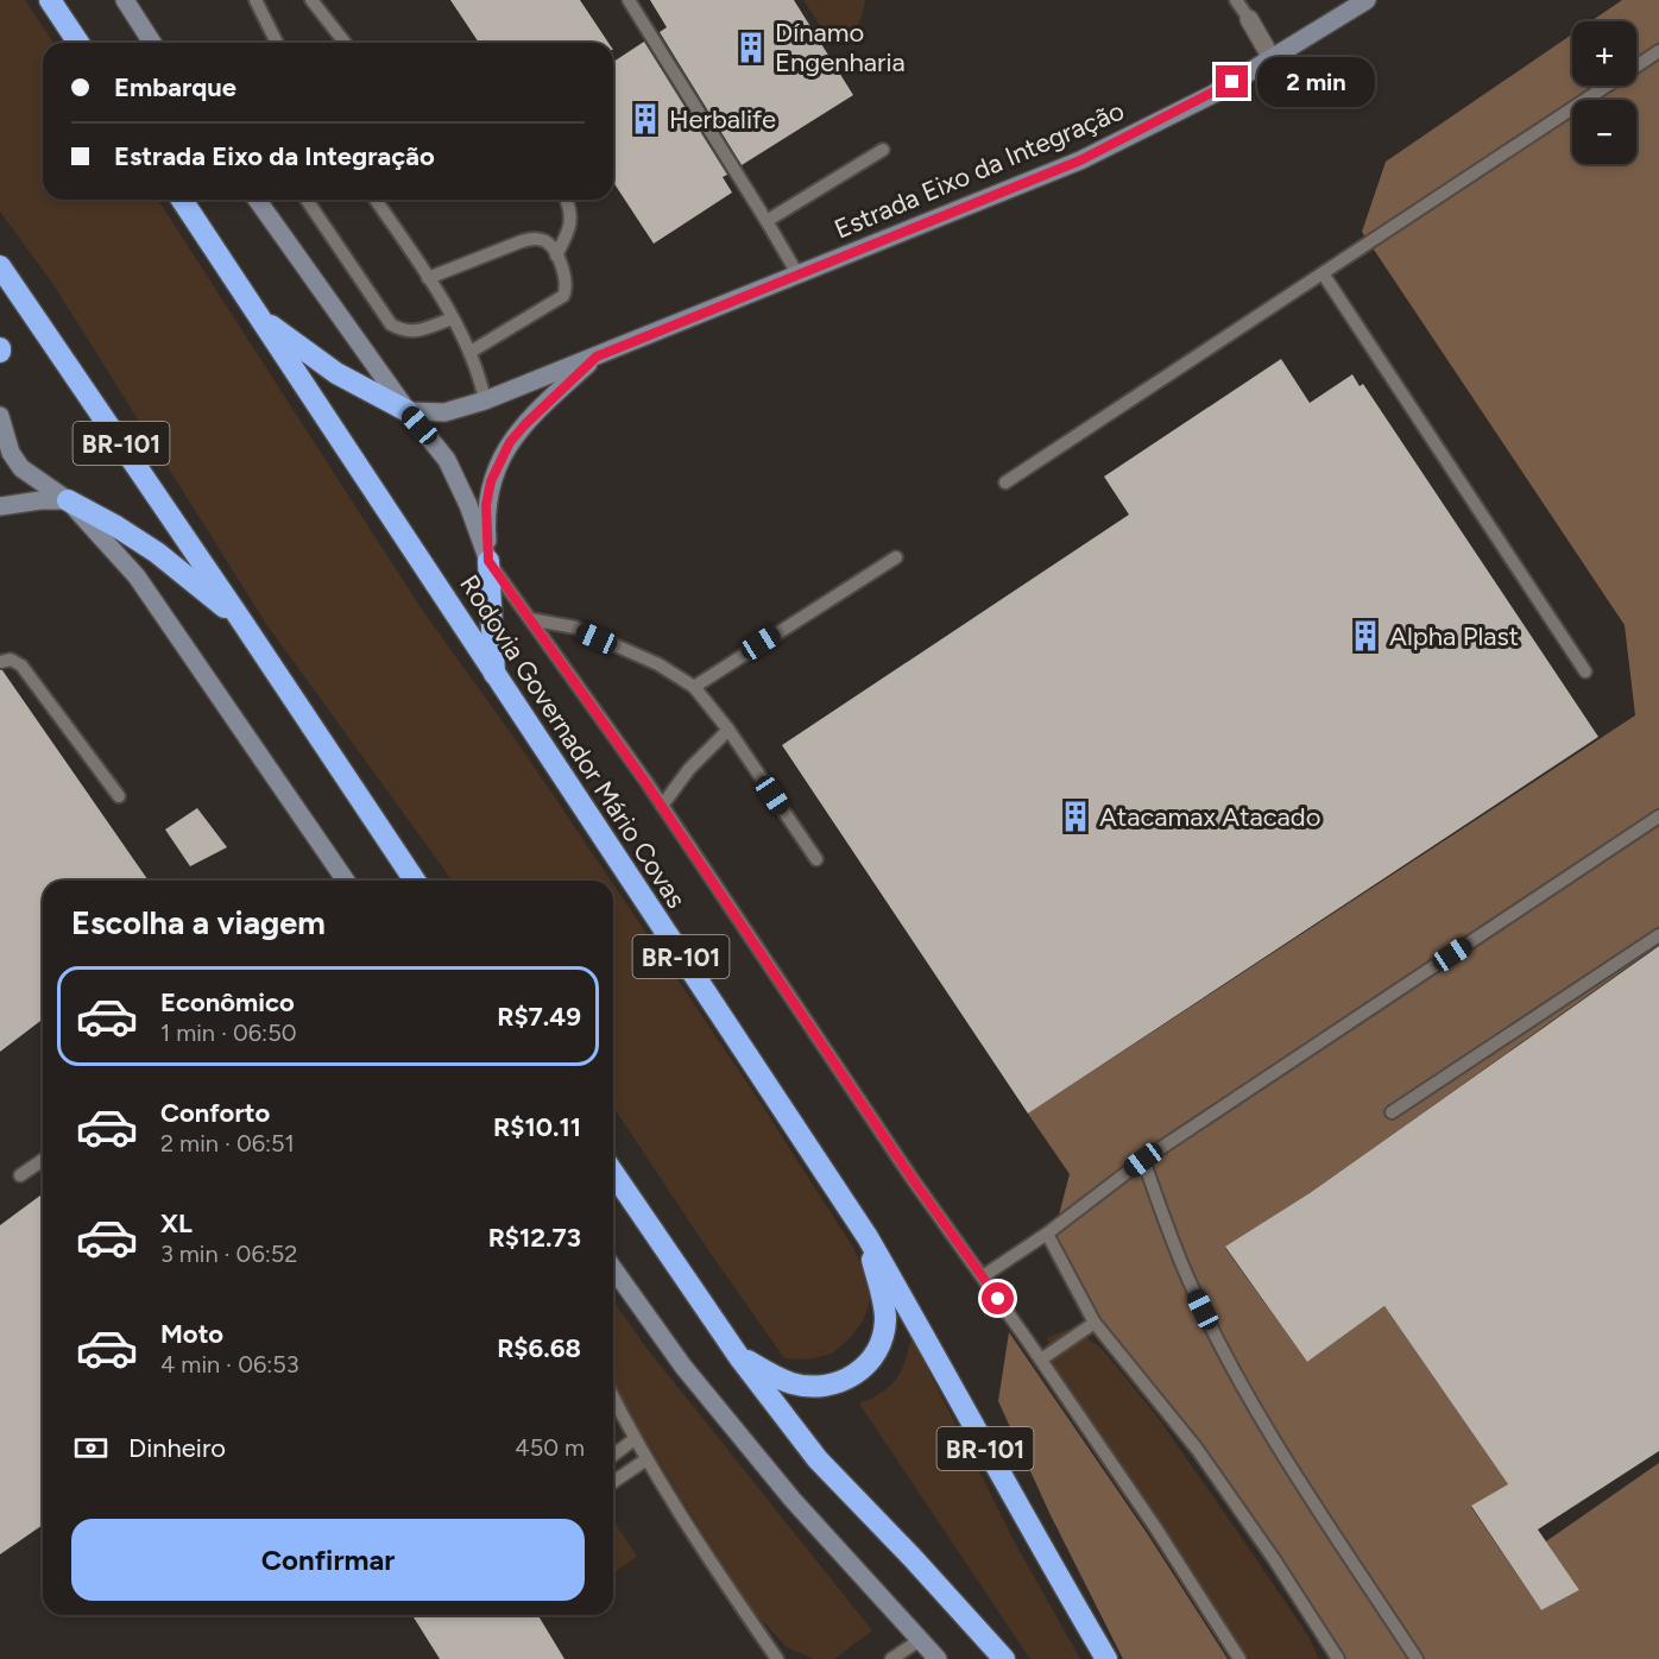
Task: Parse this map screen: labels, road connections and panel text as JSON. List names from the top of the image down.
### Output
{
  "streets": {
    "highway": ["BR-101", "Rodovia Governador Mário Covas"],
    "main road": ["Estrada Eixo da Integração"]
  },
  "places": {
    "building": [
      "Dínamo Engenharia",
      "Herbalife",
      "Alpha Plast",
      "Atacamax Atacado"
    ]
  },
  "page": {
    "map_buttons": ["+", "−"],
    "banner": ["Embarque", "Estrada Eixo da Integração"],
    "bubble": "2 min",
    "heading": "Escolha a viagem",
    "list": [
      {
        "name": "Econômico",
        "note": "1 min · 06:50",
        "value": "R$7.49"
      },
      {
        "name": "Conforto",
        "note": "2 min · 06:51",
        "value": "R$10.11"
      },
      {
        "name": "XL",
        "note": "3 min · 06:52",
        "value": "R$12.73"
      },
      {
        "name": "Moto",
        "note": "4 min · 06:53",
        "value": "R$6.68"
      }
    ],
    "pay": ["Dinheiro", "450 m"],
    "buttons": "Confirmar"
  }
}
